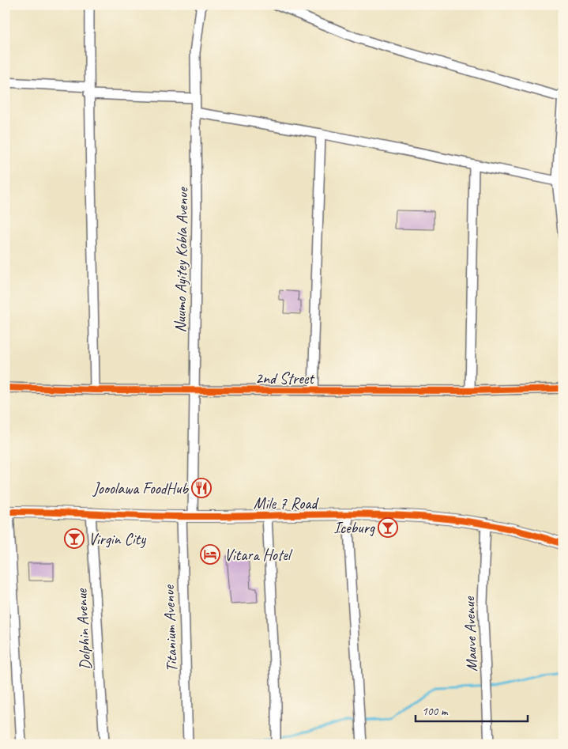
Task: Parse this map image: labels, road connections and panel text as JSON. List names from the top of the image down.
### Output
{
  "streets": {
    "street": [
      "Nuumo Ayitey Kobla Avenue",
      "2nd Street",
      "Mile 7 Road",
      "Titanium Avenue",
      "Dolphin Avenue",
      "Mauve Avenue"
    ]
  },
  "crossings": [
    ["Nuumo Ayitey Kobla Avenue", "2nd Street"],
    ["Nuumo Ayitey Kobla Avenue", "Mile 7 Road"],
    ["Mile 7 Road", "Titanium Avenue"],
    ["Mile 7 Road", "Dolphin Avenue"],
    ["Mile 7 Road", "Mauve Avenue"]
  ],
  "places": {
    "restaurant": ["Jooolawa FoodHub"],
    "bar": ["Iceburg", "Virgin City"],
    "hotel": ["Vitara Hotel"]
  },
  "scale_bar": "100 m"
}
